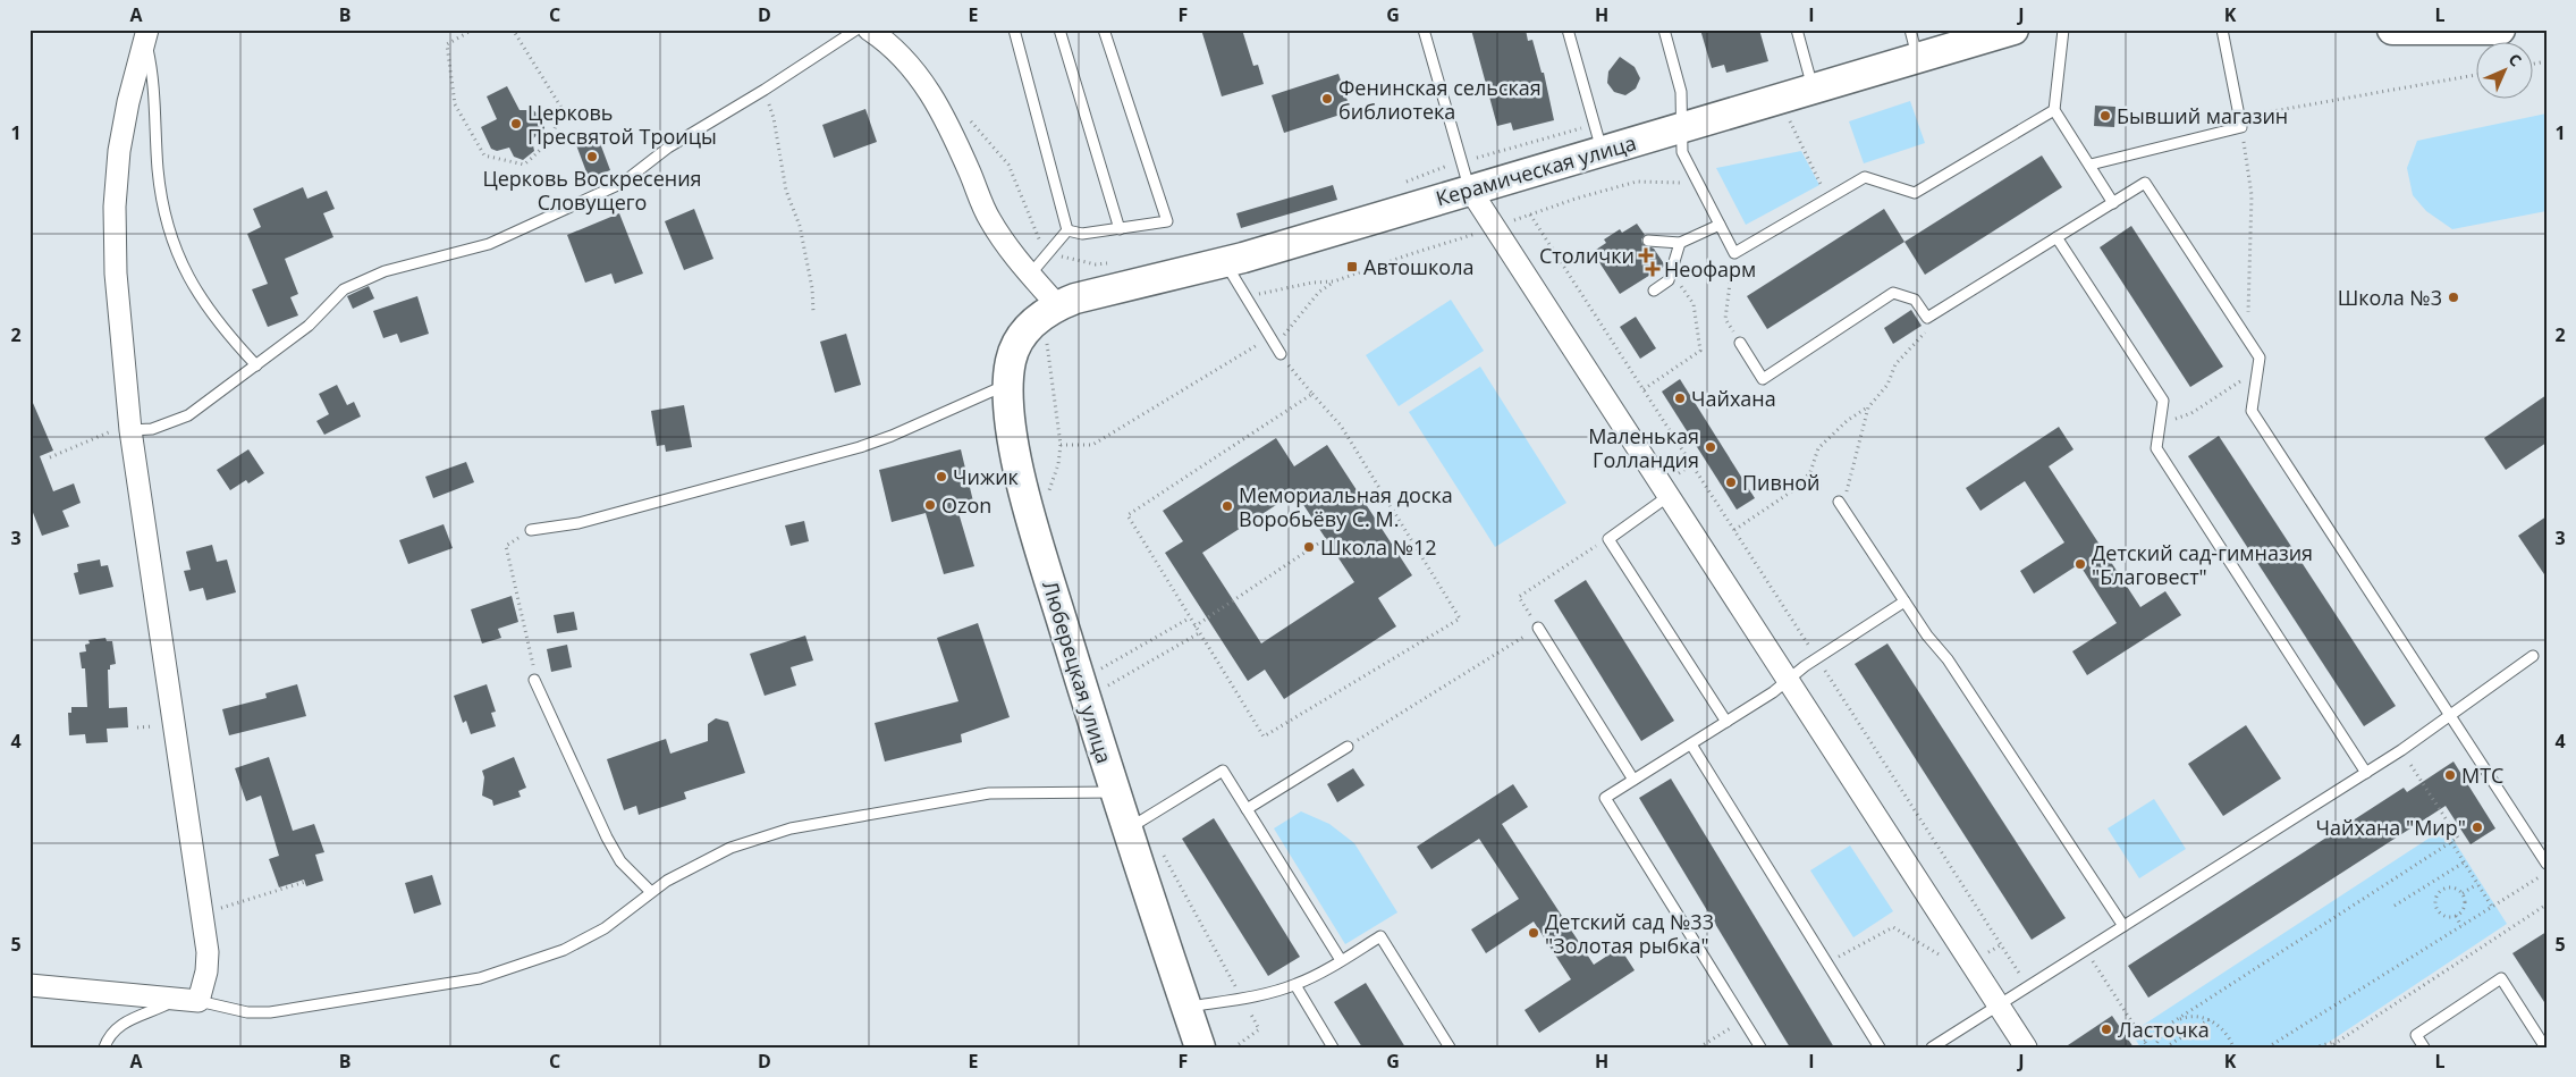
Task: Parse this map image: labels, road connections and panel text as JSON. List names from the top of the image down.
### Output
{
  "streets": {
    "main road": ["Керамическая улица", "Люберецкая улица"]
  },
  "crossings": [
    ["Керамическая улица", "Люберецкая улица"]
  ],
  "places": {
    "other": [
      "Фенинская сельская библиотека",
      "Бывший магазин",
      "Церковь Пресвятой Троицы",
      "Церковь Воскресения Словущего",
      "Школа №3",
      "Чайхана",
      "Маленькая Голландия",
      "Чижик",
      "Пивной",
      "Ozon",
      "Мемориальная доска Воробьёву С. М.",
      "Школа №12",
      "Детский сад-гимназия \"Благовест\"",
      "МТС",
      "Чайхана \"Мир\"",
      "Детский сад №33 \"Золотая рыбка\"",
      "Ласточка"
    ],
    "health": ["Столички", "Неофарм"],
    "transit": ["Автошкола"]
  },
  "north": "top right",
  "grid": {
    "columns": [
      "A",
      "B",
      "C",
      "D",
      "E",
      "F",
      "G",
      "H",
      "I",
      "J",
      "K",
      "L"
    ],
    "rows": [
      "1",
      "2",
      "3",
      "4",
      "5"
    ]
  }
}
